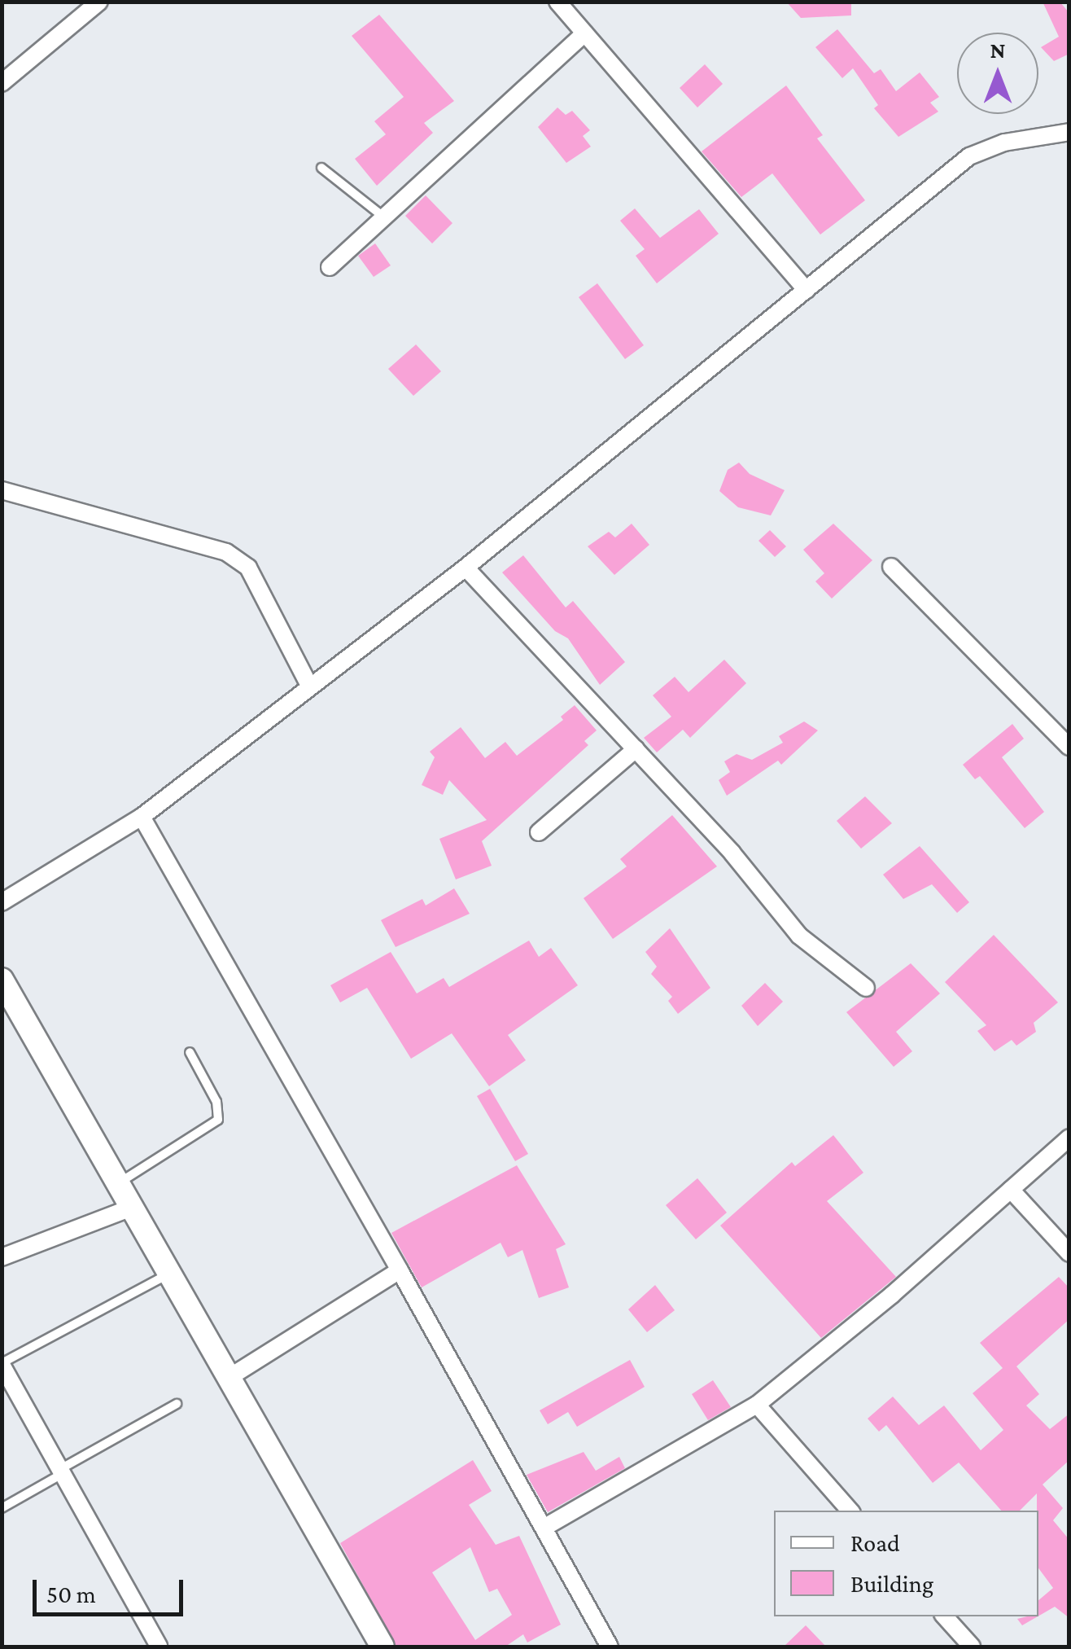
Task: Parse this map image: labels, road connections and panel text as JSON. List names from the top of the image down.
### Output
{
  "legend": ["Road", "Building"],
  "scale_bar": "50 m",
  "north": "top"
}
